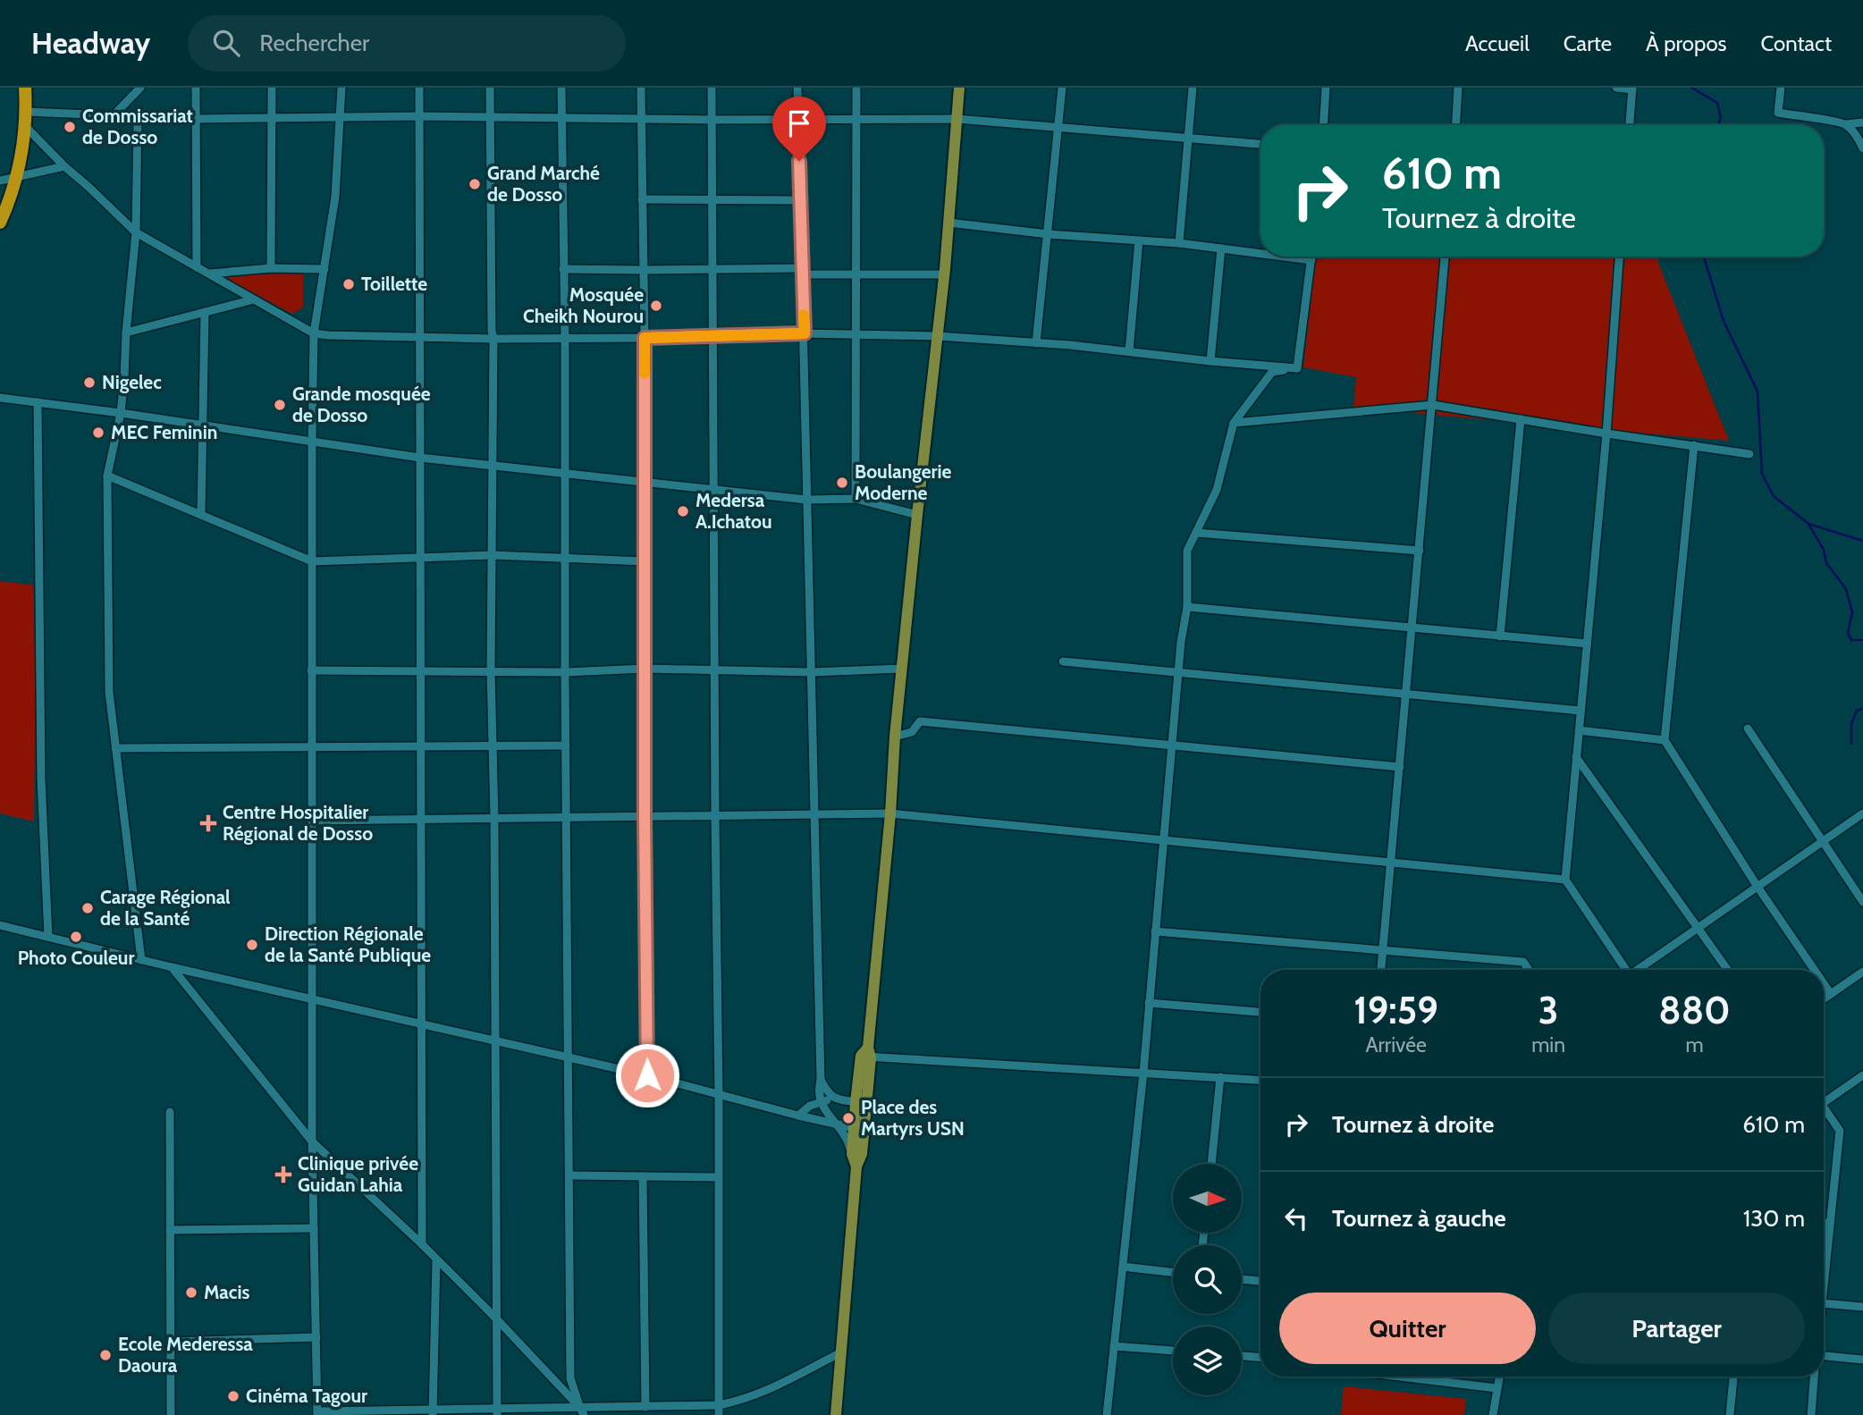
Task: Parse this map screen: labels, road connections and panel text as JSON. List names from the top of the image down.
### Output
{
  "places": {
    "other": [
      "Commissariat de Dosso",
      "Grand Marché de Dosso",
      "Toillette",
      "Mosquée Cheikh Nourou",
      "Nigelec",
      "Grande mosquée de Dosso",
      "MEC Feminin",
      "Boulangerie Moderne",
      "Medersa A.Ichatou",
      "Carage Régional de la Santé",
      "Photo Couleur",
      "Direction Régionale de la Santé Publique",
      "Place des Martyrs USN",
      "Macis",
      "Ecole Mederessa Daoura",
      "Cinéma Tagour"
    ],
    "health": ["Centre Hospitalier Régional de Dosso", "Clinique privée Guidan Lahia"]
  },
  "north": "right",
  "page": {
    "header": "Headway",
    "search": "Rechercher",
    "nav": [
      "Accueil",
      "Carte",
      "À propos",
      "Contact"
    ],
    "turn": ["610 m", "Tournez à droite"],
    "eta": [
      "19:59",
      "Arrivée",
      "3",
      "min",
      "880",
      "m"
    ],
    "list": [
      {
        "name": "Tournez à droite",
        "value": "610 m"
      },
      {
        "name": "Tournez à gauche",
        "value": "130 m"
      }
    ],
    "buttons": ["Quitter", "Partager"]
  }
}
